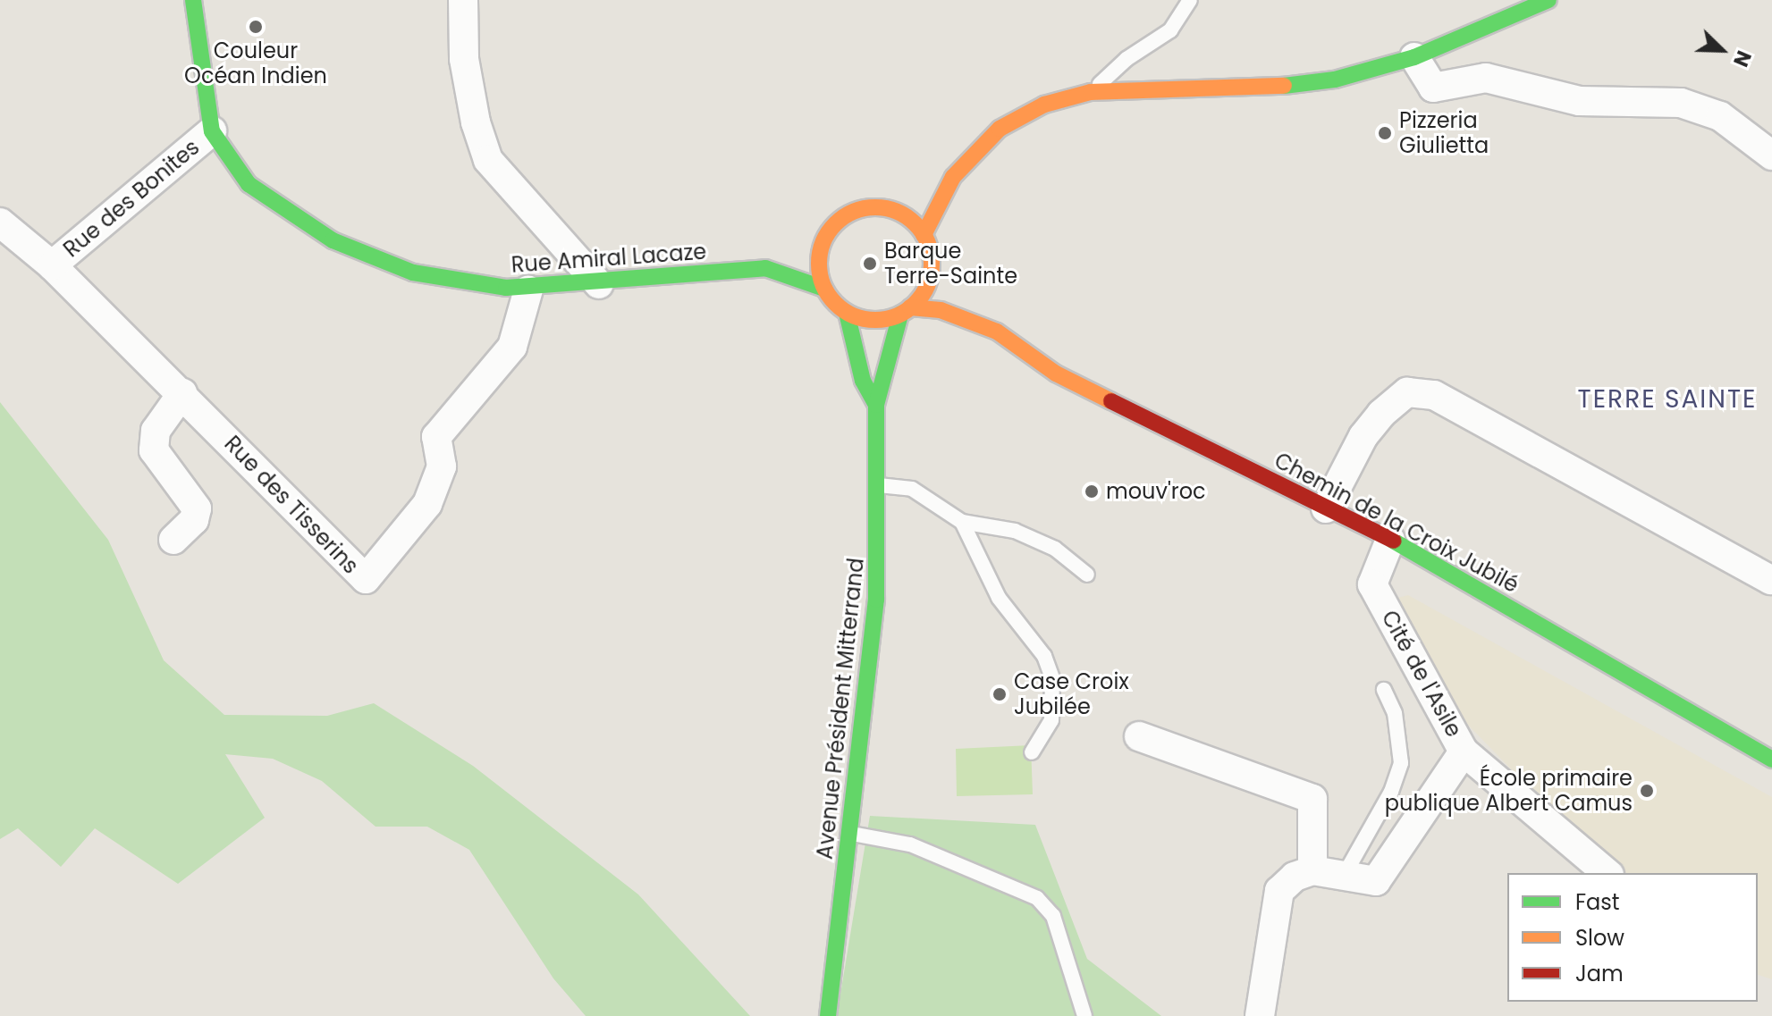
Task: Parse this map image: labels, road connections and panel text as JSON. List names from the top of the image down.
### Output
{
  "streets": {
    "street": [
      "Rue des Bonites",
      "Rue Amiral Lacaze",
      "Rue des Tisserins",
      "Chemin de la Croix Jubilé",
      "Cité de l'Asile",
      "Avenue Président Mitterrand"
    ]
  },
  "crossings": [
    ["Rue des Bonites", "Rue Amiral Lacaze"],
    ["Rue des Bonites", "Rue des Tisserins"],
    ["Rue Amiral Lacaze", "Rue des Tisserins"],
    ["Rue Amiral Lacaze", "Chemin de la Croix Jubilé"],
    ["Rue Amiral Lacaze", "Avenue Président Mitterrand"],
    ["Chemin de la Croix Jubilé", "Cité de l'Asile"],
    ["Chemin de la Croix Jubilé", "Avenue Président Mitterrand"]
  ],
  "districts": ["TERRE SAINTE"],
  "places": [
    "Couleur Océan Indien",
    "Pizzeria Giulietta",
    "Barque Terre-Sainte",
    "mouv'roc",
    "Case Croix Jubilée",
    "École primaire publique Albert Camus"
  ],
  "legend": ["Fast", "Slow", "Jam"],
  "north": "bottom right"
}
